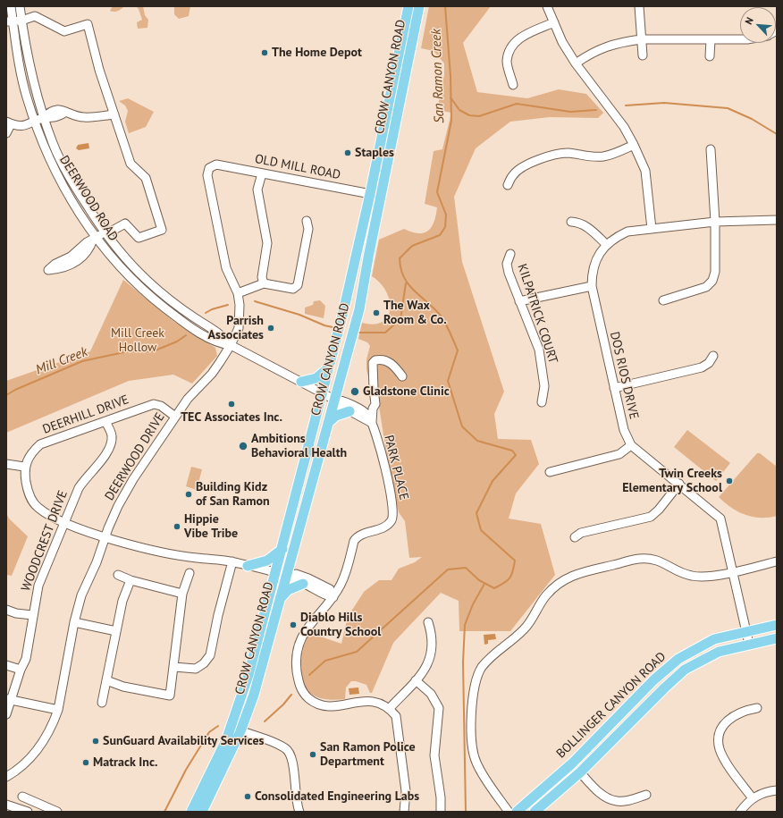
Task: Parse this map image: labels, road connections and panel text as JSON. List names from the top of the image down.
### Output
{
  "streets": {
    "main road": ["CROW CANYON ROAD", "BOLLINGER CANYON ROAD"],
    "street": [
      "OLD MILL ROAD",
      "DEERWOOD ROAD",
      "KILPATRICK COURT",
      "DOS RIOS DRIVE",
      "DEERHILL DRIVE",
      "DEERWOOD DRIVE",
      "PARK PLACE",
      "WOODCREST DRIVE"
    ]
  },
  "crossings": [
    ["CROW CANYON ROAD", "OLD MILL ROAD"],
    ["CROW CANYON ROAD", "DEERWOOD ROAD"],
    ["CROW CANYON ROAD", "PARK PLACE"],
    ["OLD MILL ROAD", "DEERWOOD DRIVE"],
    ["DEERWOOD ROAD", "DEERWOOD DRIVE"],
    ["DEERWOOD ROAD", "PARK PLACE"],
    ["DOS RIOS DRIVE", "BOLLINGER CANYON ROAD"],
    ["DEERHILL DRIVE", "DEERWOOD DRIVE"],
    ["DEERHILL DRIVE", "WOODCREST DRIVE"]
  ],
  "water": ["San Ramon Creek", "Mill Creek"],
  "parks": ["Mill Creek Hollow"],
  "places": [
    "The Home Depot",
    "Staples",
    "The Wax Room & Co.",
    "Parrish Associates",
    "Gladstone Clinic",
    "TEC Associates Inc.",
    "Ambitions Behavioral Health",
    "Twin Creeks Elementary School",
    "Building Kidz of San Ramon",
    "Hippie Vibe Tribe",
    "Diablo Hills Country School",
    "SunGuard Availability Services",
    "San Ramon Police Department",
    "Matrack Inc.",
    "Consolidated Engineering Labs"
  ],
  "north": "top left"
}
